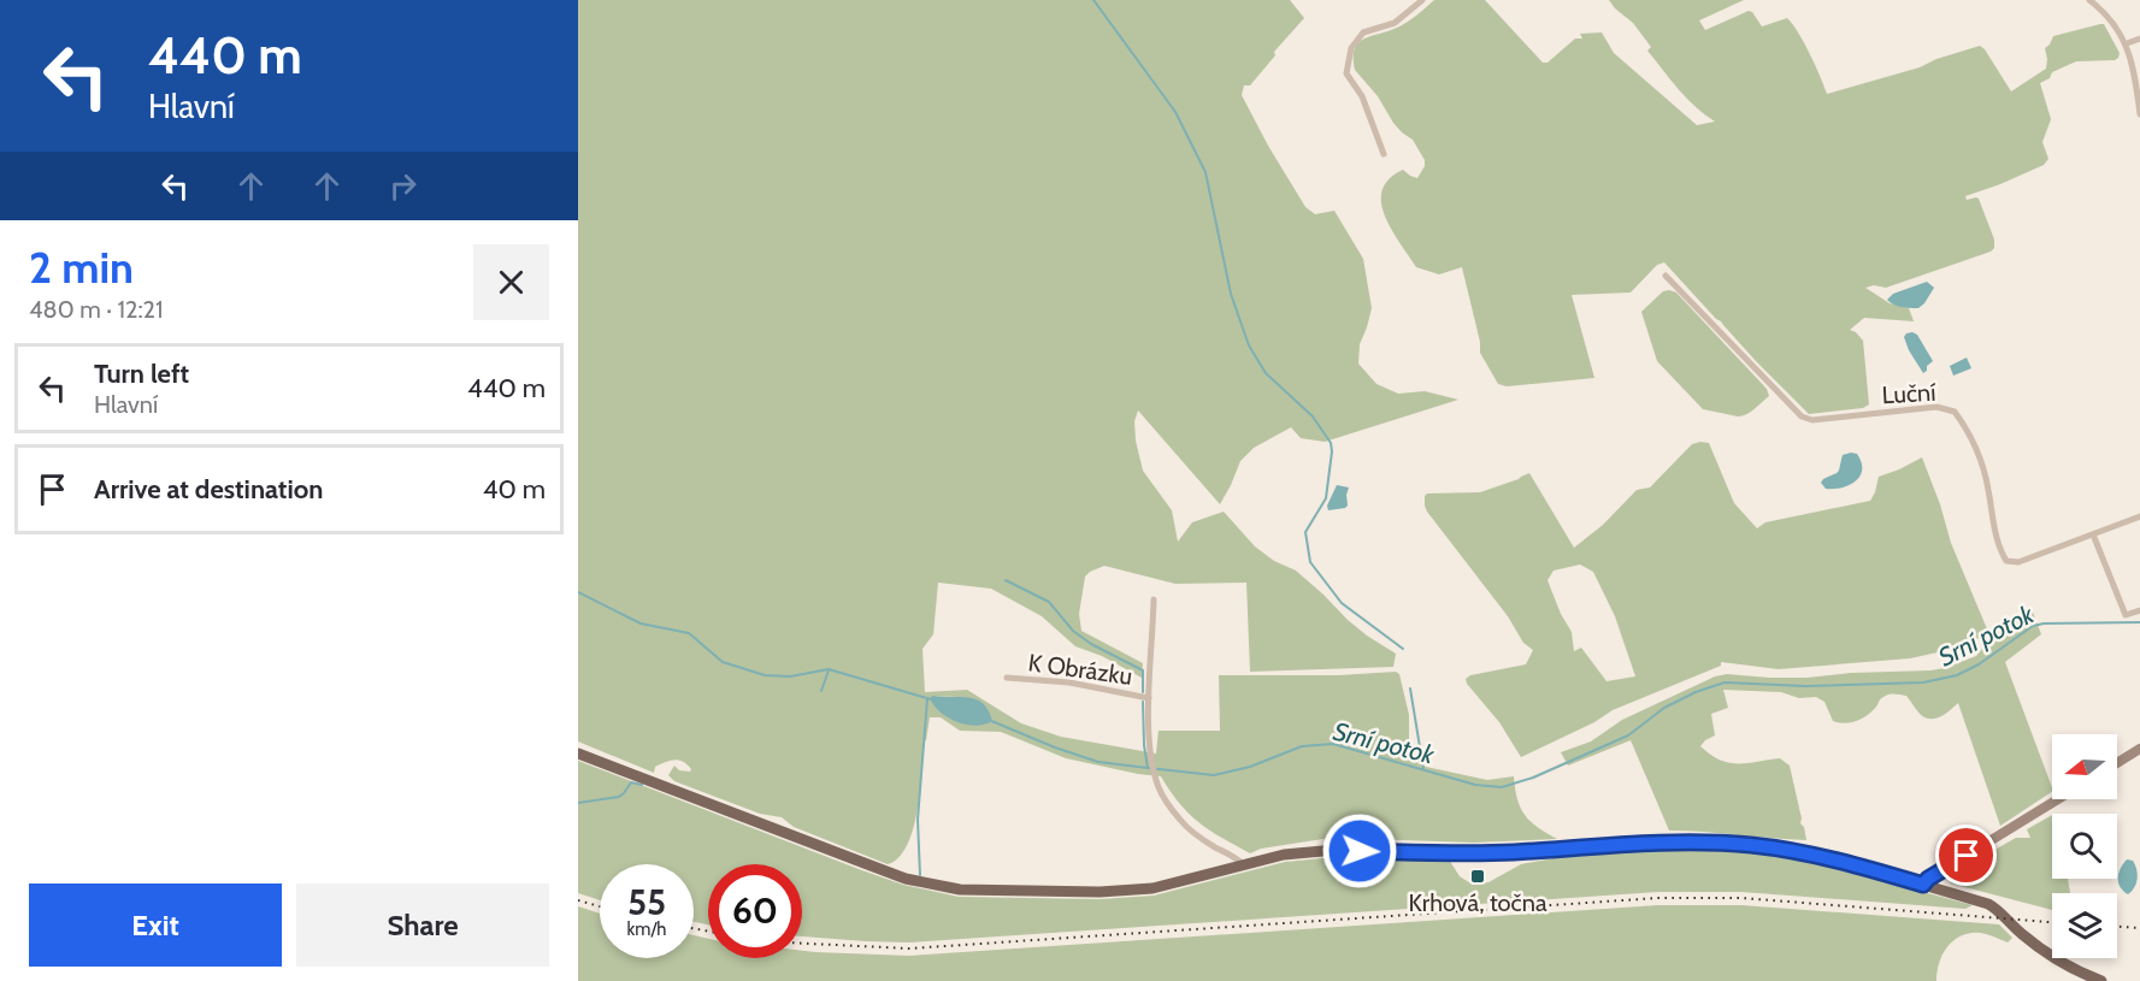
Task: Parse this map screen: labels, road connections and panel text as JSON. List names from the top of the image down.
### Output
{
  "streets": {
    "street": ["Luční", "K Obrázku"]
  },
  "water": ["Srní potok"],
  "places": {
    "transit": ["Krhová, točna"]
  },
  "north": "left",
  "page": {
    "turn": ["440 m", "Hlavní"],
    "heading": ["2 min", "480 m · 12:21"],
    "list": [
      {
        "name": "Turn left",
        "note": "Hlavní",
        "value": "440 m"
      },
      {
        "name": "Arrive at destination",
        "value": "40 m"
      }
    ],
    "speed": "55 km/h",
    "limit": "60",
    "buttons": ["Exit", "Share"]
  }
}
